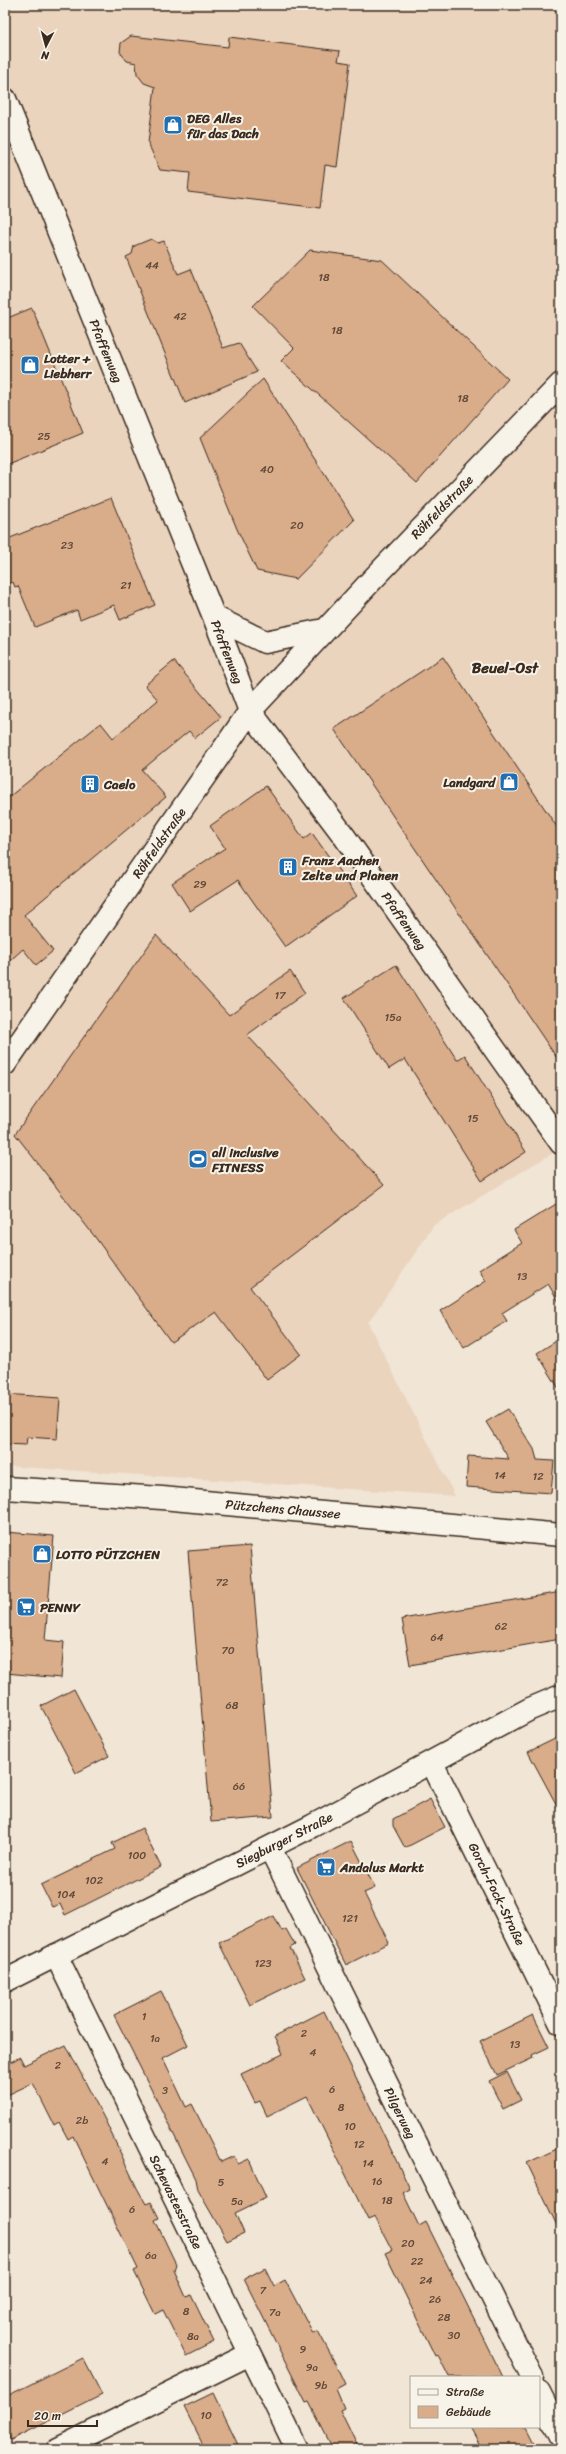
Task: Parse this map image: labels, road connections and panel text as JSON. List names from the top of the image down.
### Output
{
  "streets": {
    "street": [
      "Pfaffenweg",
      "Röhfeldstraße",
      "Pützchens Chaussee",
      "Siegburger Straße",
      "Gorch-Fock-Straße",
      "Pilgerweg",
      "Schevastesstraße"
    ]
  },
  "crossings": [
    ["Pfaffenweg", "Röhfeldstraße"],
    ["Siegburger Straße", "Gorch-Fock-Straße"],
    ["Siegburger Straße", "Pilgerweg"],
    ["Siegburger Straße", "Schevastesstraße"]
  ],
  "districts": ["Beuel-Ost"],
  "places": {
    "shop": [
      "DEG Alles für das Dach",
      "Lotter + Liebherr",
      "Landgard",
      "LOTTO PÜTZCHEN"
    ],
    "building": ["Caelo", "Franz Aachen Zelte und Planen"],
    "sports": ["all inclusive FITNESS"],
    "supermarket": ["PENNY", "Andalus Markt"]
  },
  "house_numbers": [
    "44",
    "18",
    "42",
    "18",
    "18",
    "25",
    "40",
    "20",
    "23",
    "21",
    "29",
    "17",
    "15a",
    "15",
    "13",
    "14",
    "12",
    "72",
    "62",
    "64",
    "70",
    "68",
    "66",
    "100",
    "102",
    "104",
    "121",
    "123",
    "1",
    "2",
    "1a",
    "13",
    "4",
    "2",
    "6",
    "3",
    "8",
    "2b",
    "10",
    "12",
    "4",
    "14",
    "16",
    "5",
    "18",
    "5a",
    "6",
    "20",
    "6a",
    "22",
    "24",
    "7",
    "26",
    "8",
    "7a",
    "28",
    "30",
    "8a",
    "9",
    "9a",
    "9b",
    "10"
  ],
  "legend": ["Straße", "Gebäude"],
  "scale_bar": "20 m",
  "north": "bottom"
}
